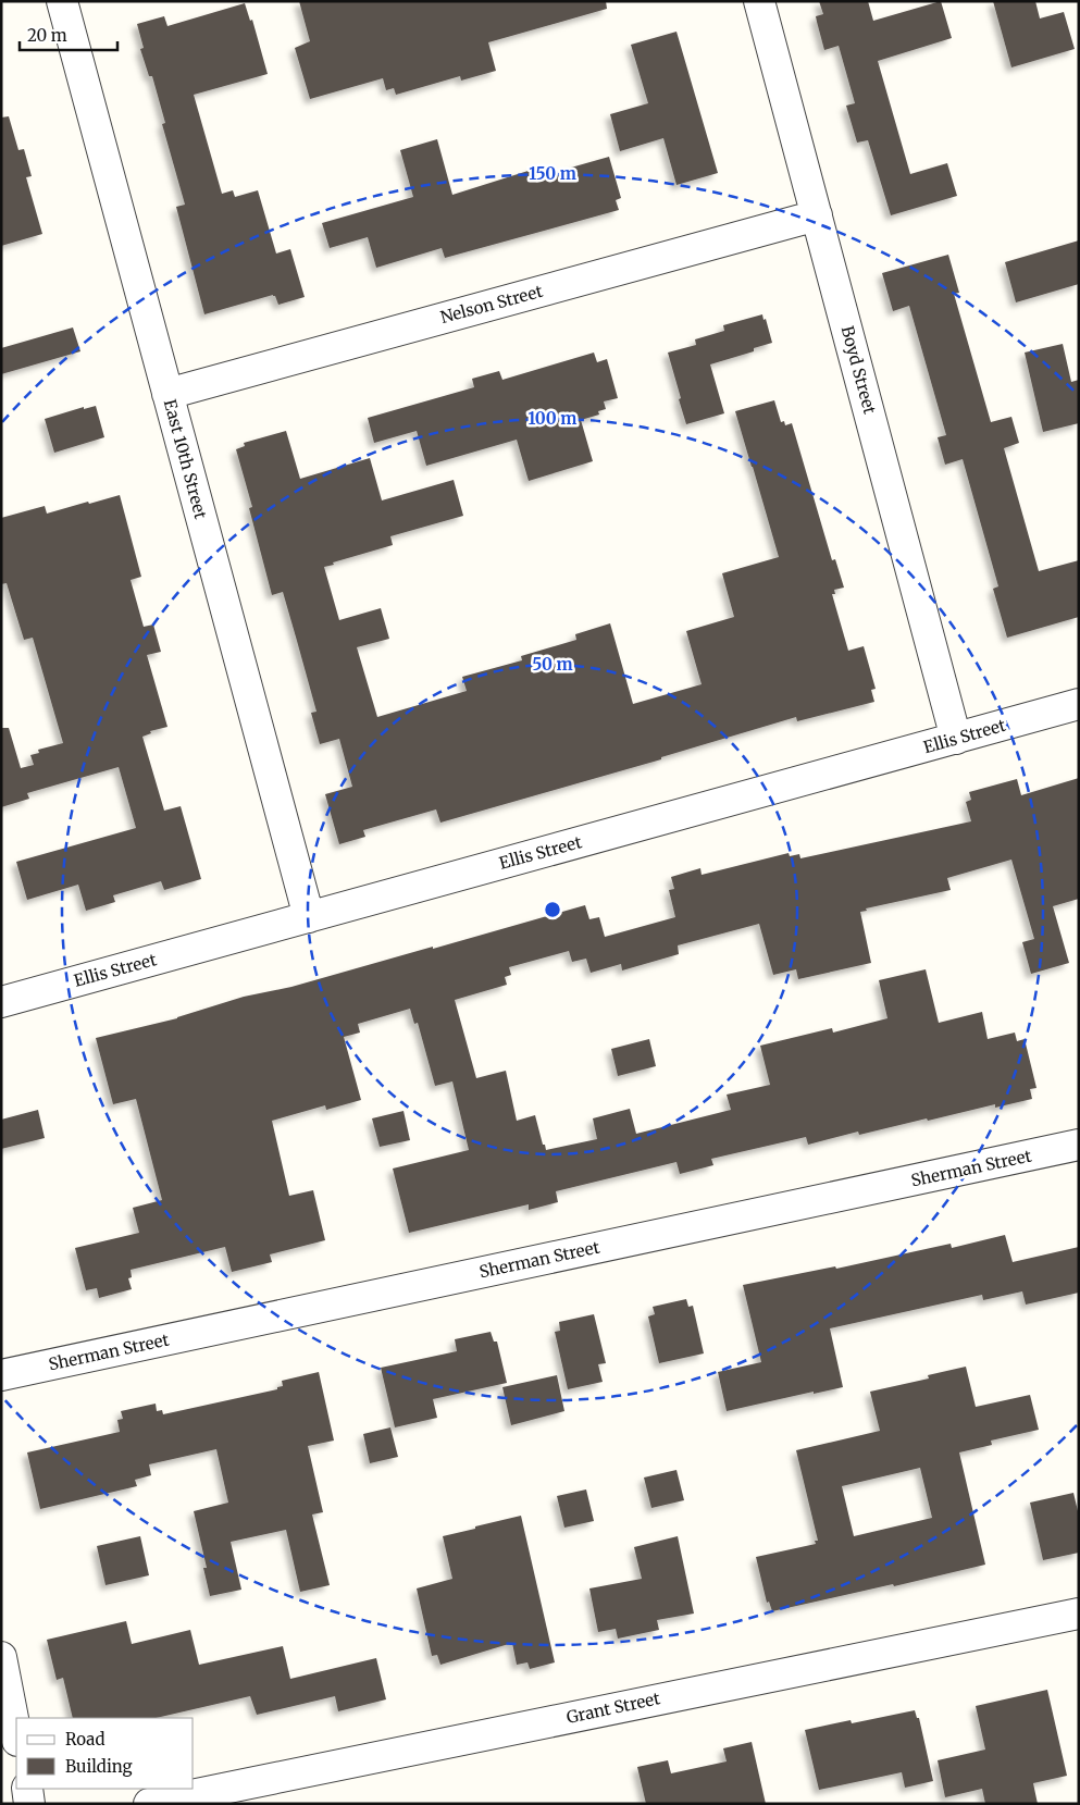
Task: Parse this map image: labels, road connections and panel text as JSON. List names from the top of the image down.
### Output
{
  "streets": {
    "street": [
      "Nelson Street",
      "Boyd Street",
      "East 10th Street",
      "Ellis Street",
      "Sherman Street",
      "Grant Street"
    ]
  },
  "crossings": [
    ["Nelson Street", "Boyd Street"],
    ["Nelson Street", "East 10th Street"],
    ["Boyd Street", "Ellis Street"],
    ["East 10th Street", "Ellis Street"]
  ],
  "legend": ["Road", "Building"],
  "scale_bar": "20 m",
  "rings": ["150 m", "100 m", "50 m"]
}
